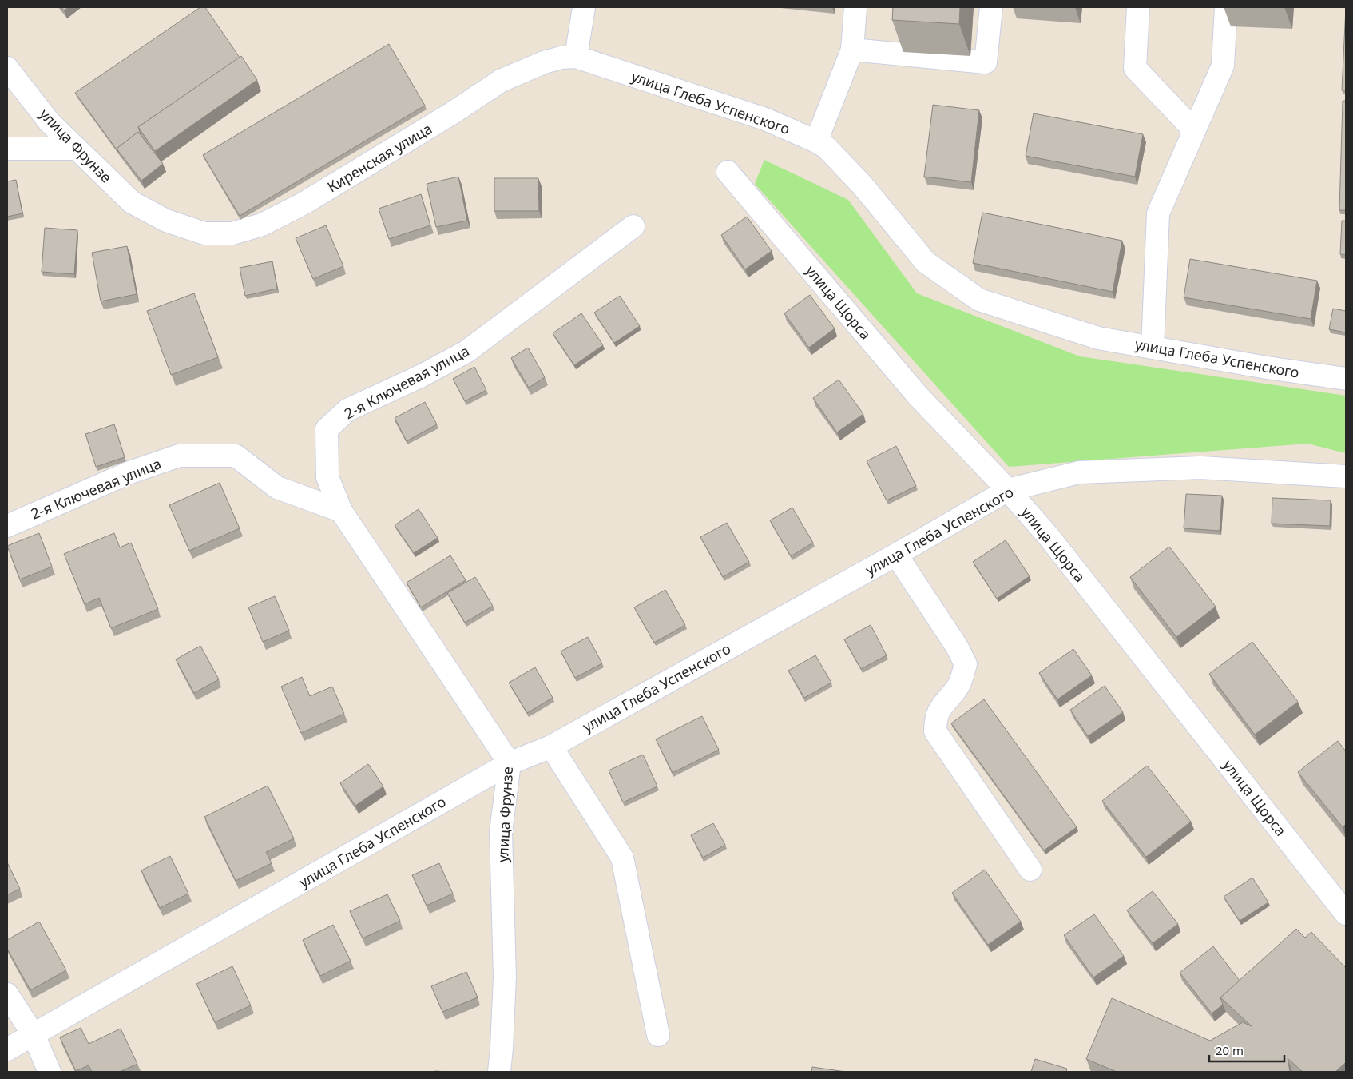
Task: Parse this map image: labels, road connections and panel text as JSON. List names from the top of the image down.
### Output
{
  "streets": {
    "street": [
      "улица Глеба Успенского",
      "улица Фрунзе",
      "Киренская улица",
      "улица Щорса",
      "2-я Ключевая улица"
    ]
  },
  "crossings": [
    ["улица Глеба Успенского", "улица Фрунзе"],
    ["улица Глеба Успенского", "Киренская улица"],
    ["улица Глеба Успенского", "улица Щорса"],
    ["улица Фрунзе", "Киренская улица"],
    ["улица Фрунзе", "2-я Ключевая улица"]
  ],
  "scale_bar": "20 m"
}
